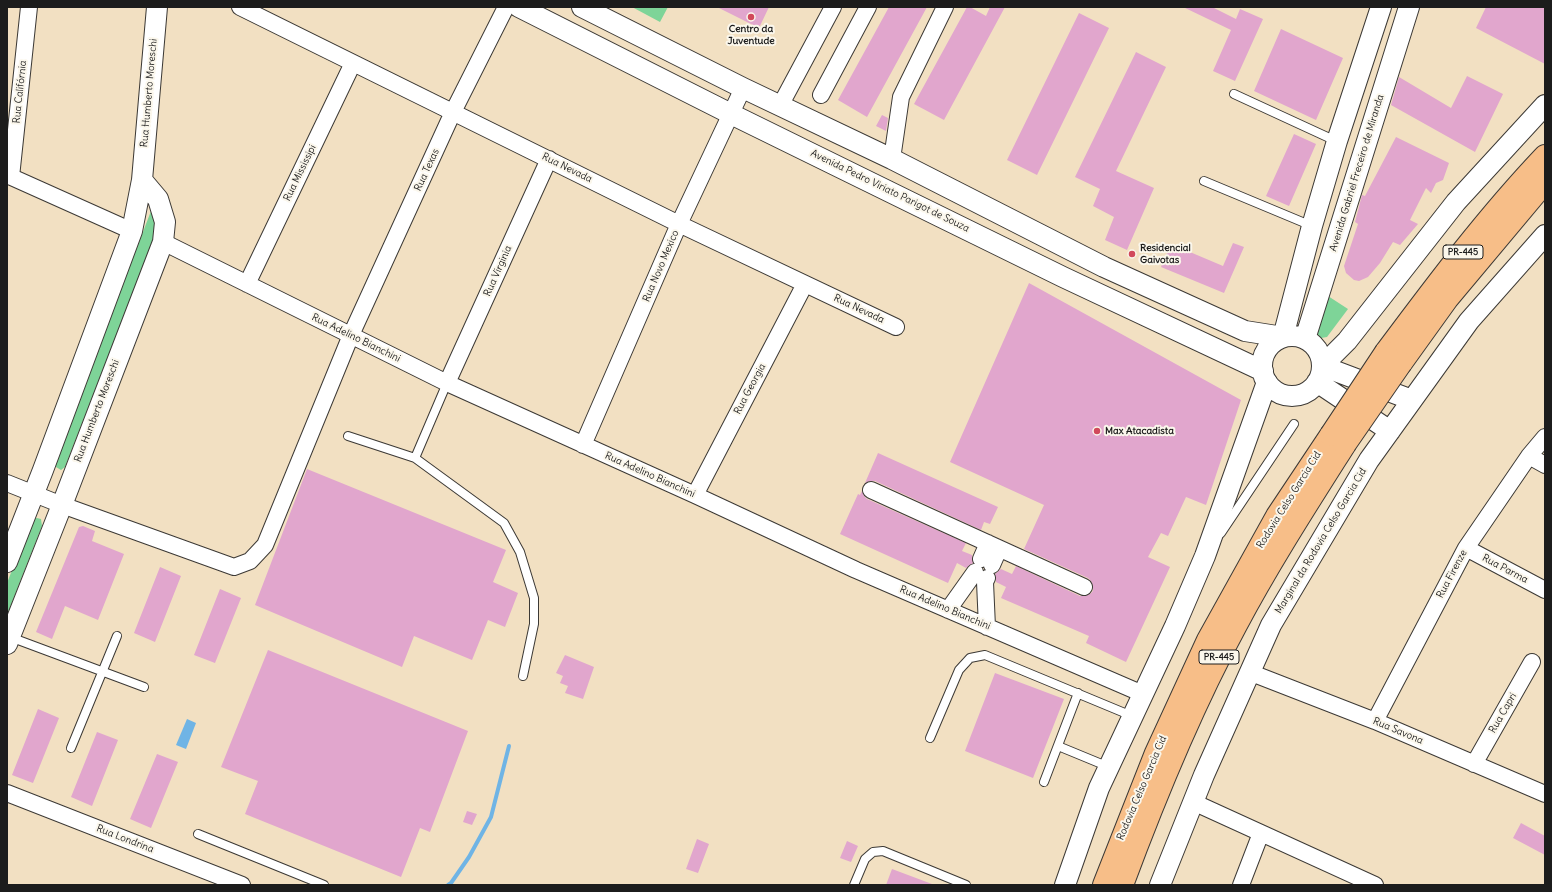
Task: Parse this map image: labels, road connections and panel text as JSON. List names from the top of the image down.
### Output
{
  "streets": {
    "highway": ["PR-445", "Rodovia Celso Garcia Cid"],
    "street": [
      "Rua Califórnia",
      "Rua Humberto Moreschi",
      "Rua Nevada",
      "Rua Texas",
      "Rua Mississipi",
      "Avenida Gabriel Freceiro de Miranda",
      "Avenida Pedro Viriato Parigot de Souza",
      "Rua Novo Mexico",
      "Rua Virginia",
      "Rua Adelino Bianchini",
      "Rua Georgia",
      "Marginal da Rodovia Celso Garcia Cid",
      "Rua Parma",
      "Rua Firenze",
      "Rua Capri",
      "Rua Savona",
      "Rua Londrina"
    ]
  },
  "crossings": [
    ["Rua Humberto Moreschi", "Rua Texas"],
    ["Rua Humberto Moreschi", "Rua Adelino Bianchini"],
    ["Rua Nevada", "Rua Texas"],
    ["Rua Nevada", "Rua Mississipi"],
    ["Rua Nevada", "Rua Novo Mexico"],
    ["Rua Nevada", "Rua Virginia"],
    ["Rua Nevada", "Rua Georgia"],
    ["Rua Texas", "Rua Adelino Bianchini"],
    ["Rua Mississipi", "Rua Adelino Bianchini"],
    ["Avenida Gabriel Freceiro de Miranda", "Avenida Pedro Viriato Parigot de Souza"],
    ["Avenida Pedro Viriato Parigot de Souza", "Rua Novo Mexico"],
    ["Rua Novo Mexico", "Rua Adelino Bianchini"],
    ["Rua Virginia", "Rua Adelino Bianchini"],
    ["Rua Adelino Bianchini", "Rua Georgia"],
    ["Marginal da Rodovia Celso Garcia Cid", "Rua Savona"],
    ["Rua Parma", "Rua Firenze"],
    ["Rua Firenze", "Rua Savona"],
    ["Rua Capri", "Rua Savona"]
  ],
  "places": ["Centro da Juventude", "Residencial Gaivotas", "Max Atacadista"]
}
